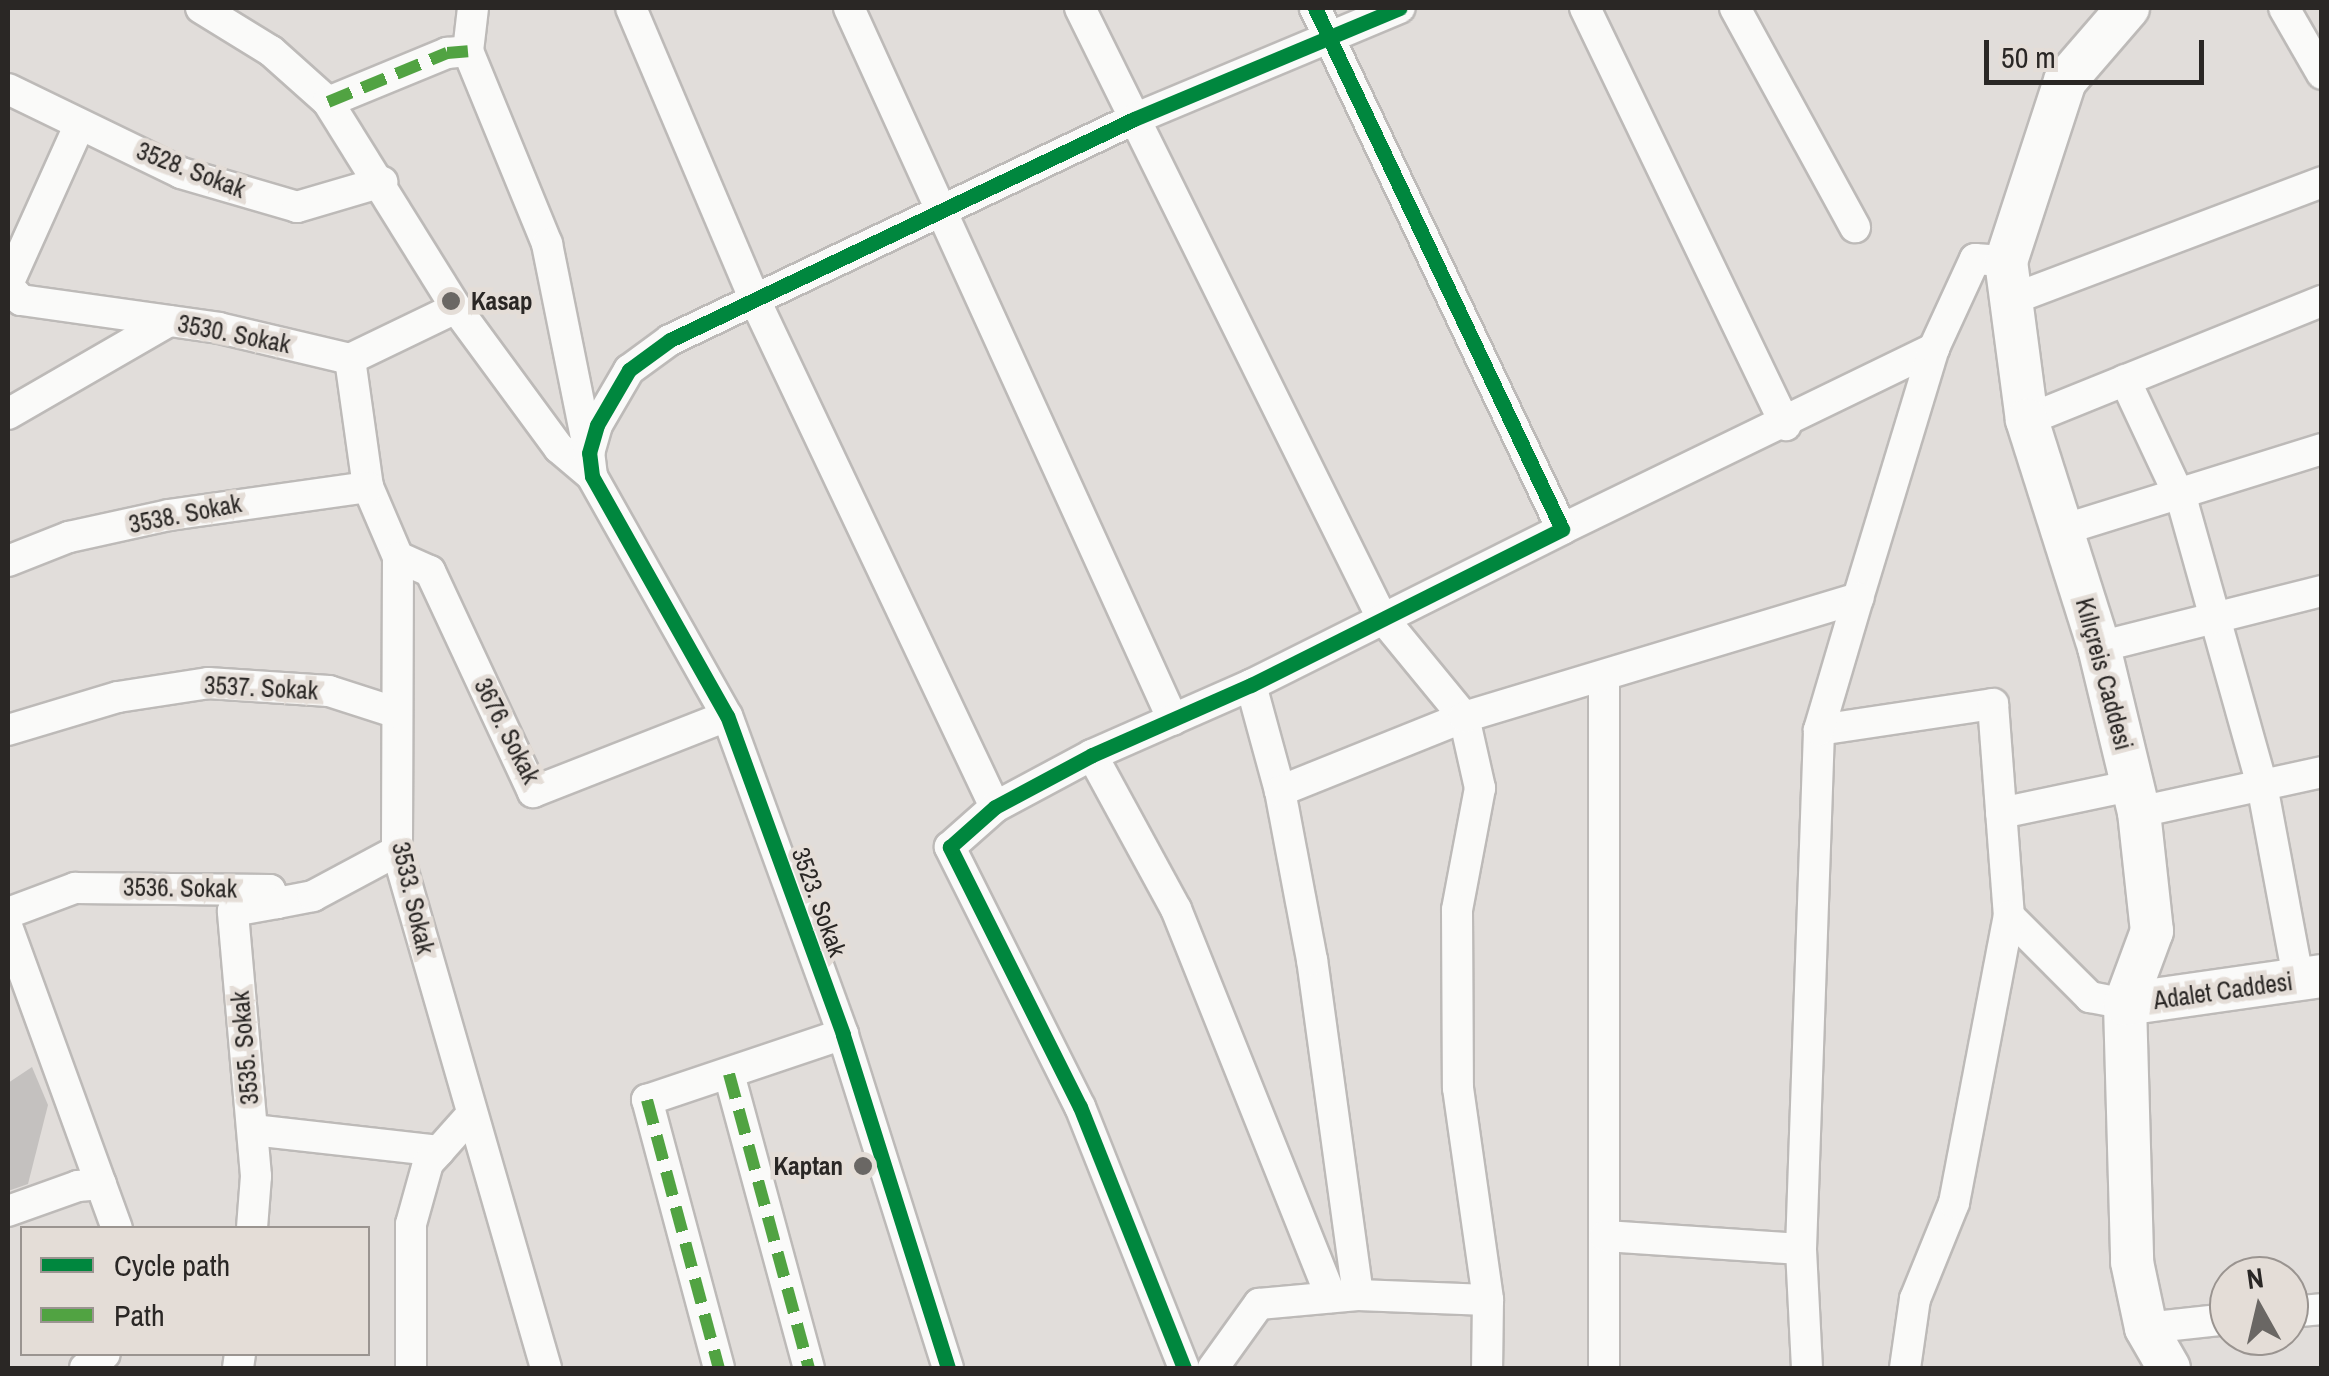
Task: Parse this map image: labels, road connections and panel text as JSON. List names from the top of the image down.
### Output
{
  "streets": {
    "street": [
      "3528. Sokak",
      "3530. Sokak",
      "3538. Sokak",
      "Kılıçreis Caddesi",
      "3537. Sokak",
      "3676. Sokak",
      "3536. Sokak",
      "3533. Sokak",
      "3523. Sokak",
      "Adalet Caddesi",
      "3535. Sokak"
    ]
  },
  "crossings": [
    ["3530. Sokak", "3533. Sokak"],
    ["3538. Sokak", "3533. Sokak"],
    ["Kılıçreis Caddesi", "Adalet Caddesi"],
    ["3537. Sokak", "3533. Sokak"],
    ["3676. Sokak", "3533. Sokak"],
    ["3676. Sokak", "3523. Sokak"],
    ["3536. Sokak", "3535. Sokak"]
  ],
  "places": ["Kasap", "Kaptan"],
  "legend": ["Cycle path", "Path"],
  "scale_bar": "50 m",
  "north": "top"
}
